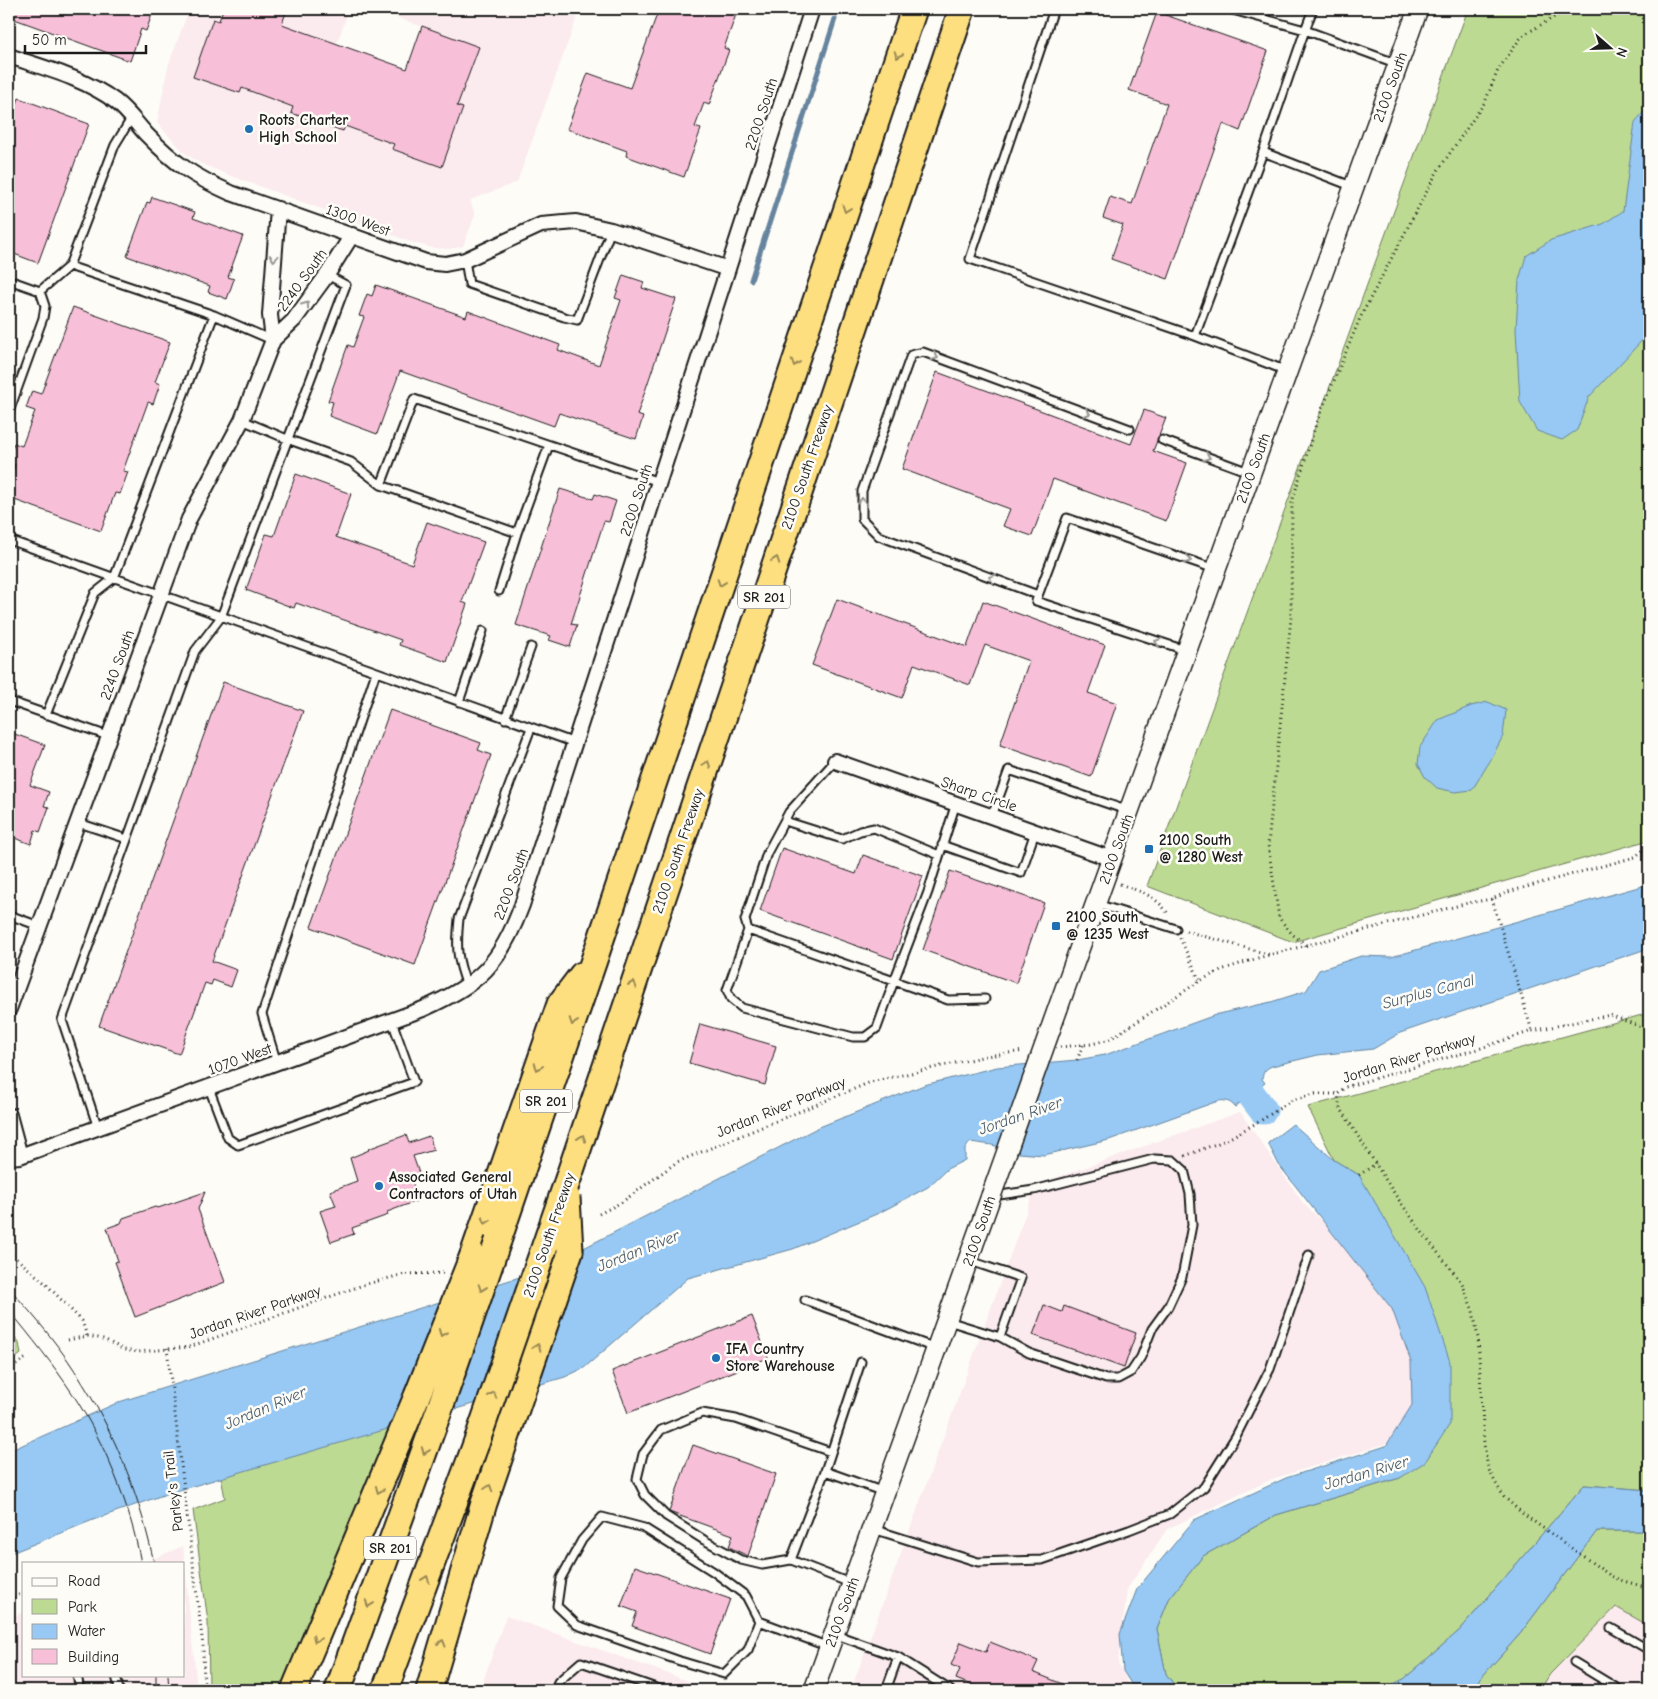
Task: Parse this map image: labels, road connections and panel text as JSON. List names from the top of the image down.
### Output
{
  "streets": {
    "highway": ["2100 South Freeway", "SR 201"],
    "street": [
      "2100 South",
      "2200 South",
      "1300 West",
      "2240 South",
      "Sharp Circle",
      "1070 West"
    ],
    "path": ["Jordan River Parkway", "Parley's Trail"]
  },
  "crossings": [
    ["2100 South", "Sharp Circle"],
    ["2200 South", "1300 West"],
    ["2200 South", "1070 West"],
    ["1300 West", "2240 South"],
    ["Jordan River Parkway", "Parley's Trail"]
  ],
  "water": ["Surplus Canal", "Jordan River"],
  "places": {
    "other": ["Roots Charter High School", "Associated General Contractors of Utah", "IFA Country Store Warehouse"],
    "transit": ["2100 South @ 1280 West", "2100 South @ 1235 West"]
  },
  "legend": [
    "Road",
    "Park",
    "Water",
    "Building"
  ],
  "scale_bar": "50 m",
  "north": "right"
}
